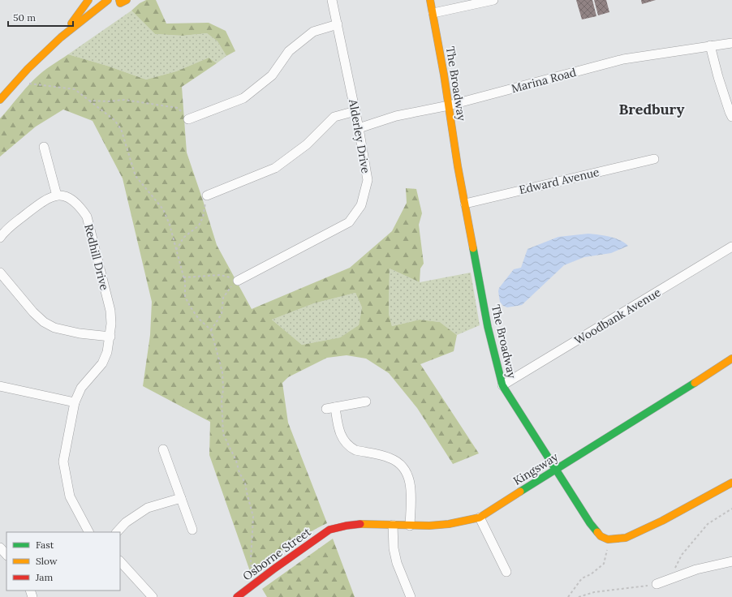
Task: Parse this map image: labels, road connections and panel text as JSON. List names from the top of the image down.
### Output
{
  "streets": {
    "street": [
      "Marina Road",
      "The Broadway",
      "Alderley Drive",
      "Edward Avenue",
      "Redhill Drive",
      "Woodbank Avenue",
      "Kingsway",
      "Osborne Street"
    ]
  },
  "crossings": [
    ["Marina Road", "The Broadway"],
    ["Marina Road", "Alderley Drive"],
    ["The Broadway", "Edward Avenue"],
    ["The Broadway", "Woodbank Avenue"],
    ["The Broadway", "Kingsway"],
    ["Kingsway", "Osborne Street"]
  ],
  "districts": ["Bredbury"],
  "legend": ["Fast", "Slow", "Jam"],
  "scale_bar": "50 m"
}
